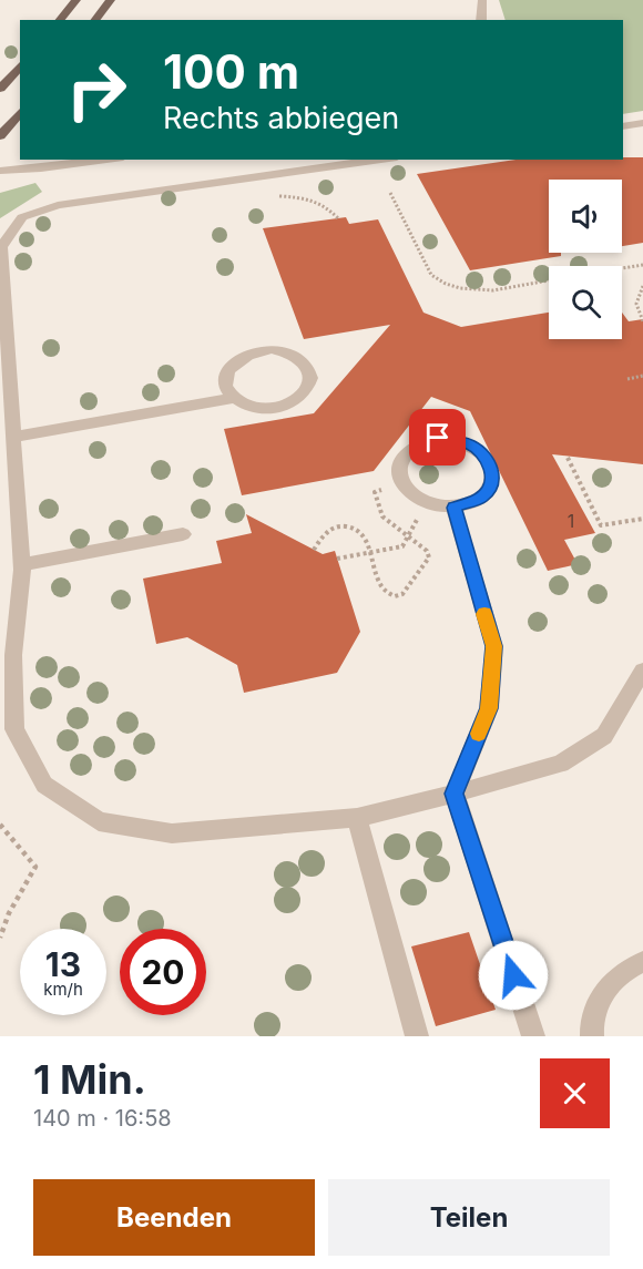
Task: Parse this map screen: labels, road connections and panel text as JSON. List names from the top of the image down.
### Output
{
  "house_numbers": ["1"],
  "page": {
    "turn": ["100 m", "Rechts abbiegen"],
    "speed": "13 km/h",
    "limit": "20",
    "heading": ["1 Min.", "140 m · 16:58"],
    "buttons": ["Beenden", "Teilen"]
  }
}
